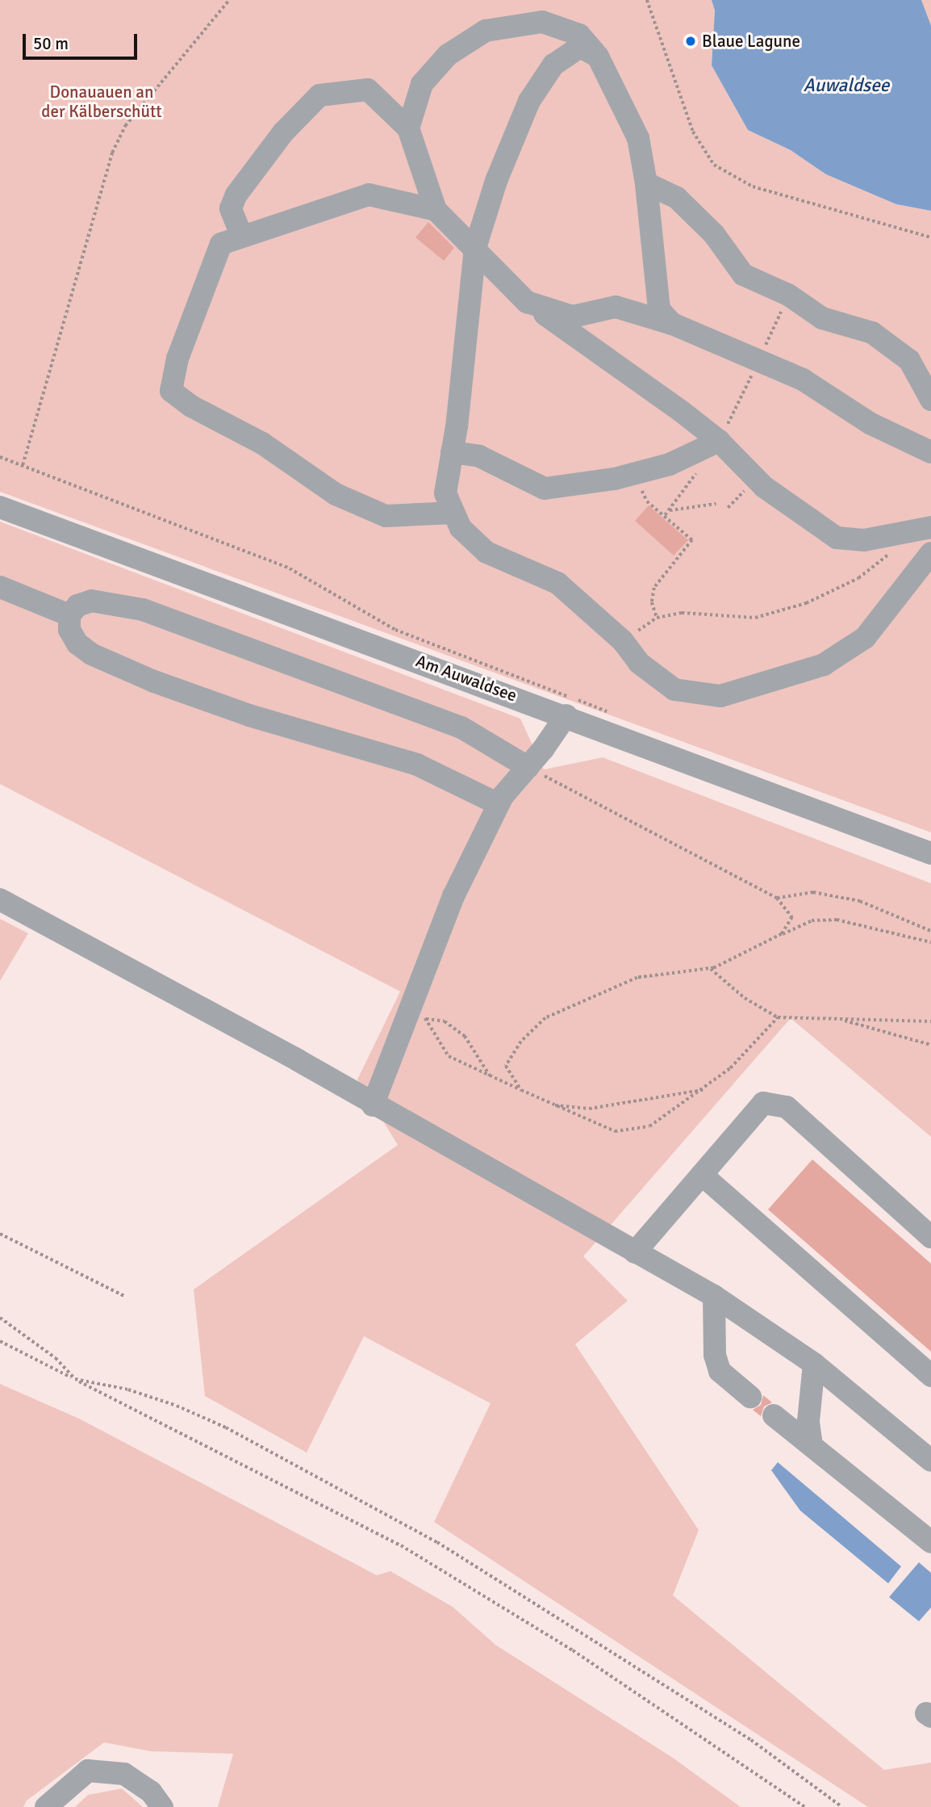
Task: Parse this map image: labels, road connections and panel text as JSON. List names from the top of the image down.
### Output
{
  "streets": {
    "street": ["Am Auwaldsee"]
  },
  "water": ["Auwaldsee"],
  "parks": ["Donauauen an der Kälberschütt"],
  "places": ["Blaue Lagune"],
  "scale_bar": "50 m"
}
